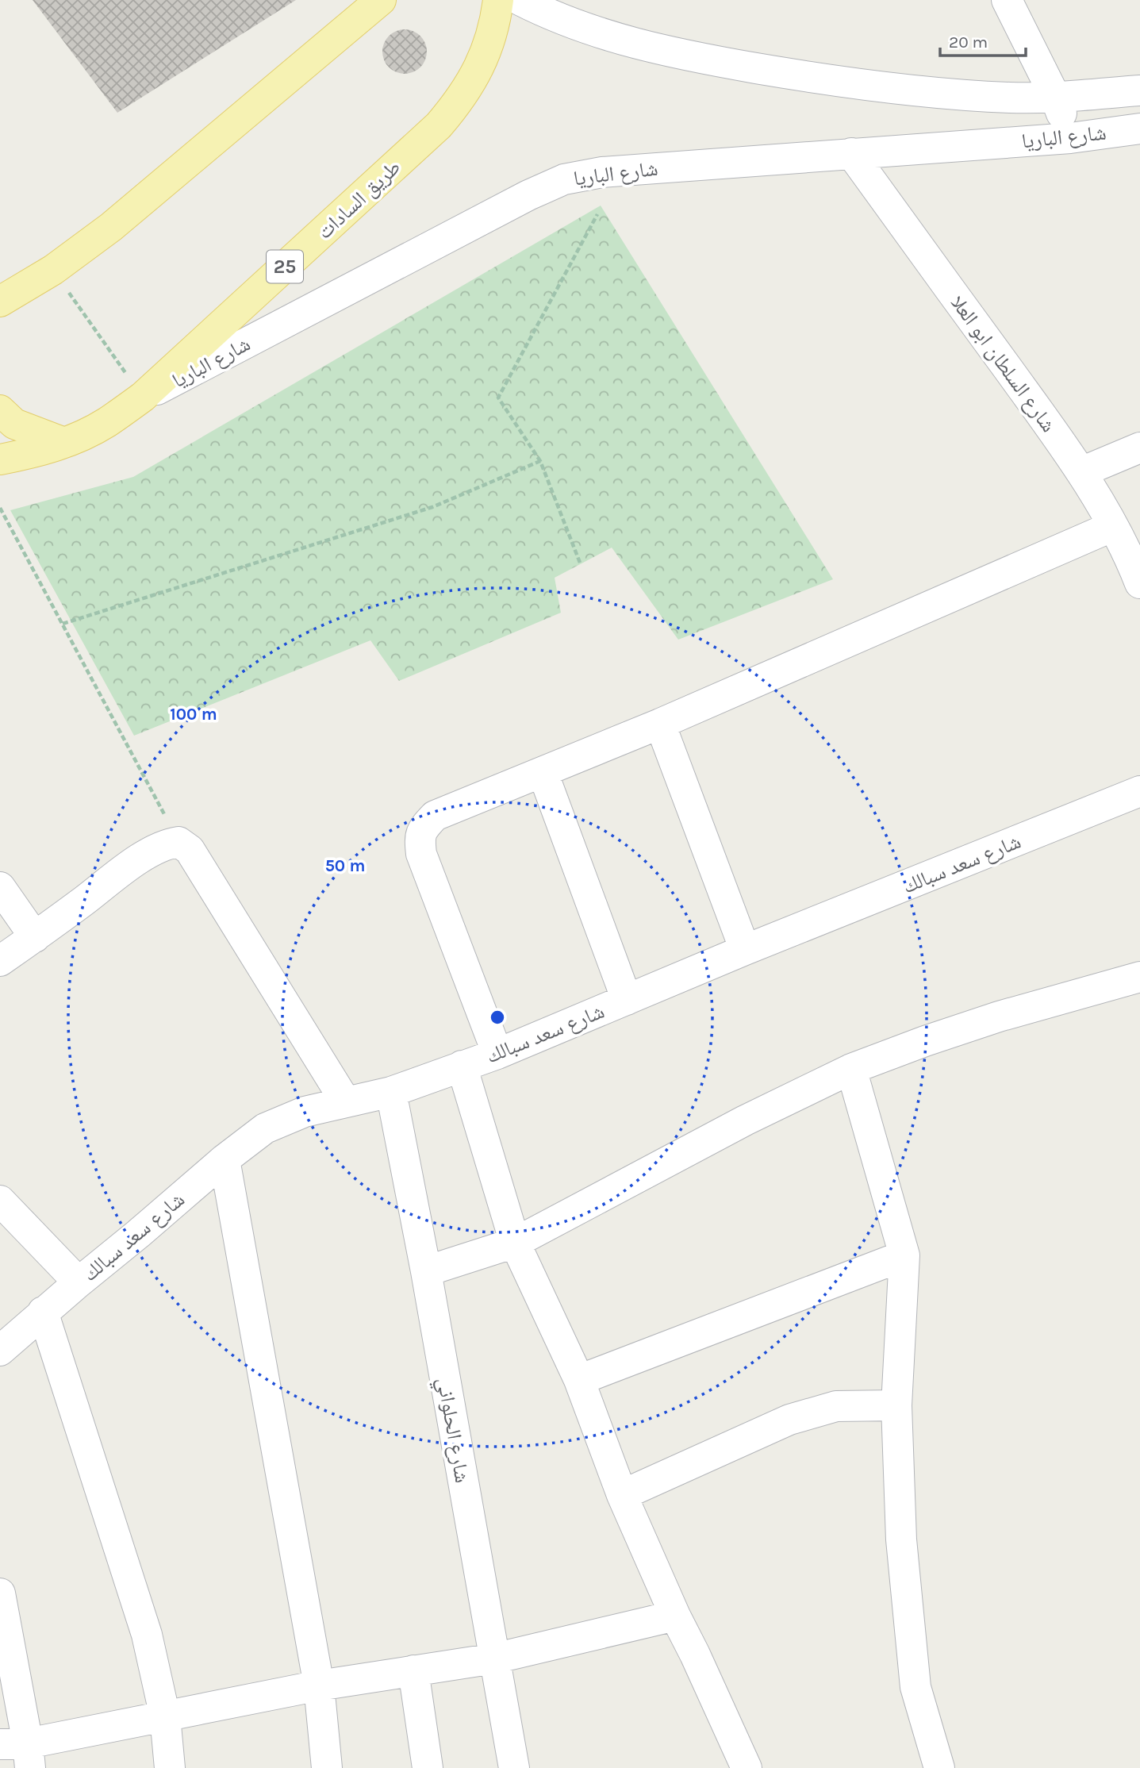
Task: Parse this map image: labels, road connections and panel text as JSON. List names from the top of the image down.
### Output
{
  "streets": {
    "main road": ["طريق السادات", "25"],
    "street": [
      "شارع الباريا",
      "شارع السلطان ابو العلا",
      "شارع سعد سبالك",
      "شارع الحلواني"
    ]
  },
  "crossings": [
    ["شارع الباريا", "طريق السادات"],
    ["شارع الباريا", "شارع السلطان ابو العلا"],
    ["شارع سعد سبالك", "شارع الحلواني"]
  ],
  "scale_bar": "20 m",
  "rings": ["100 m", "50 m"]
}
